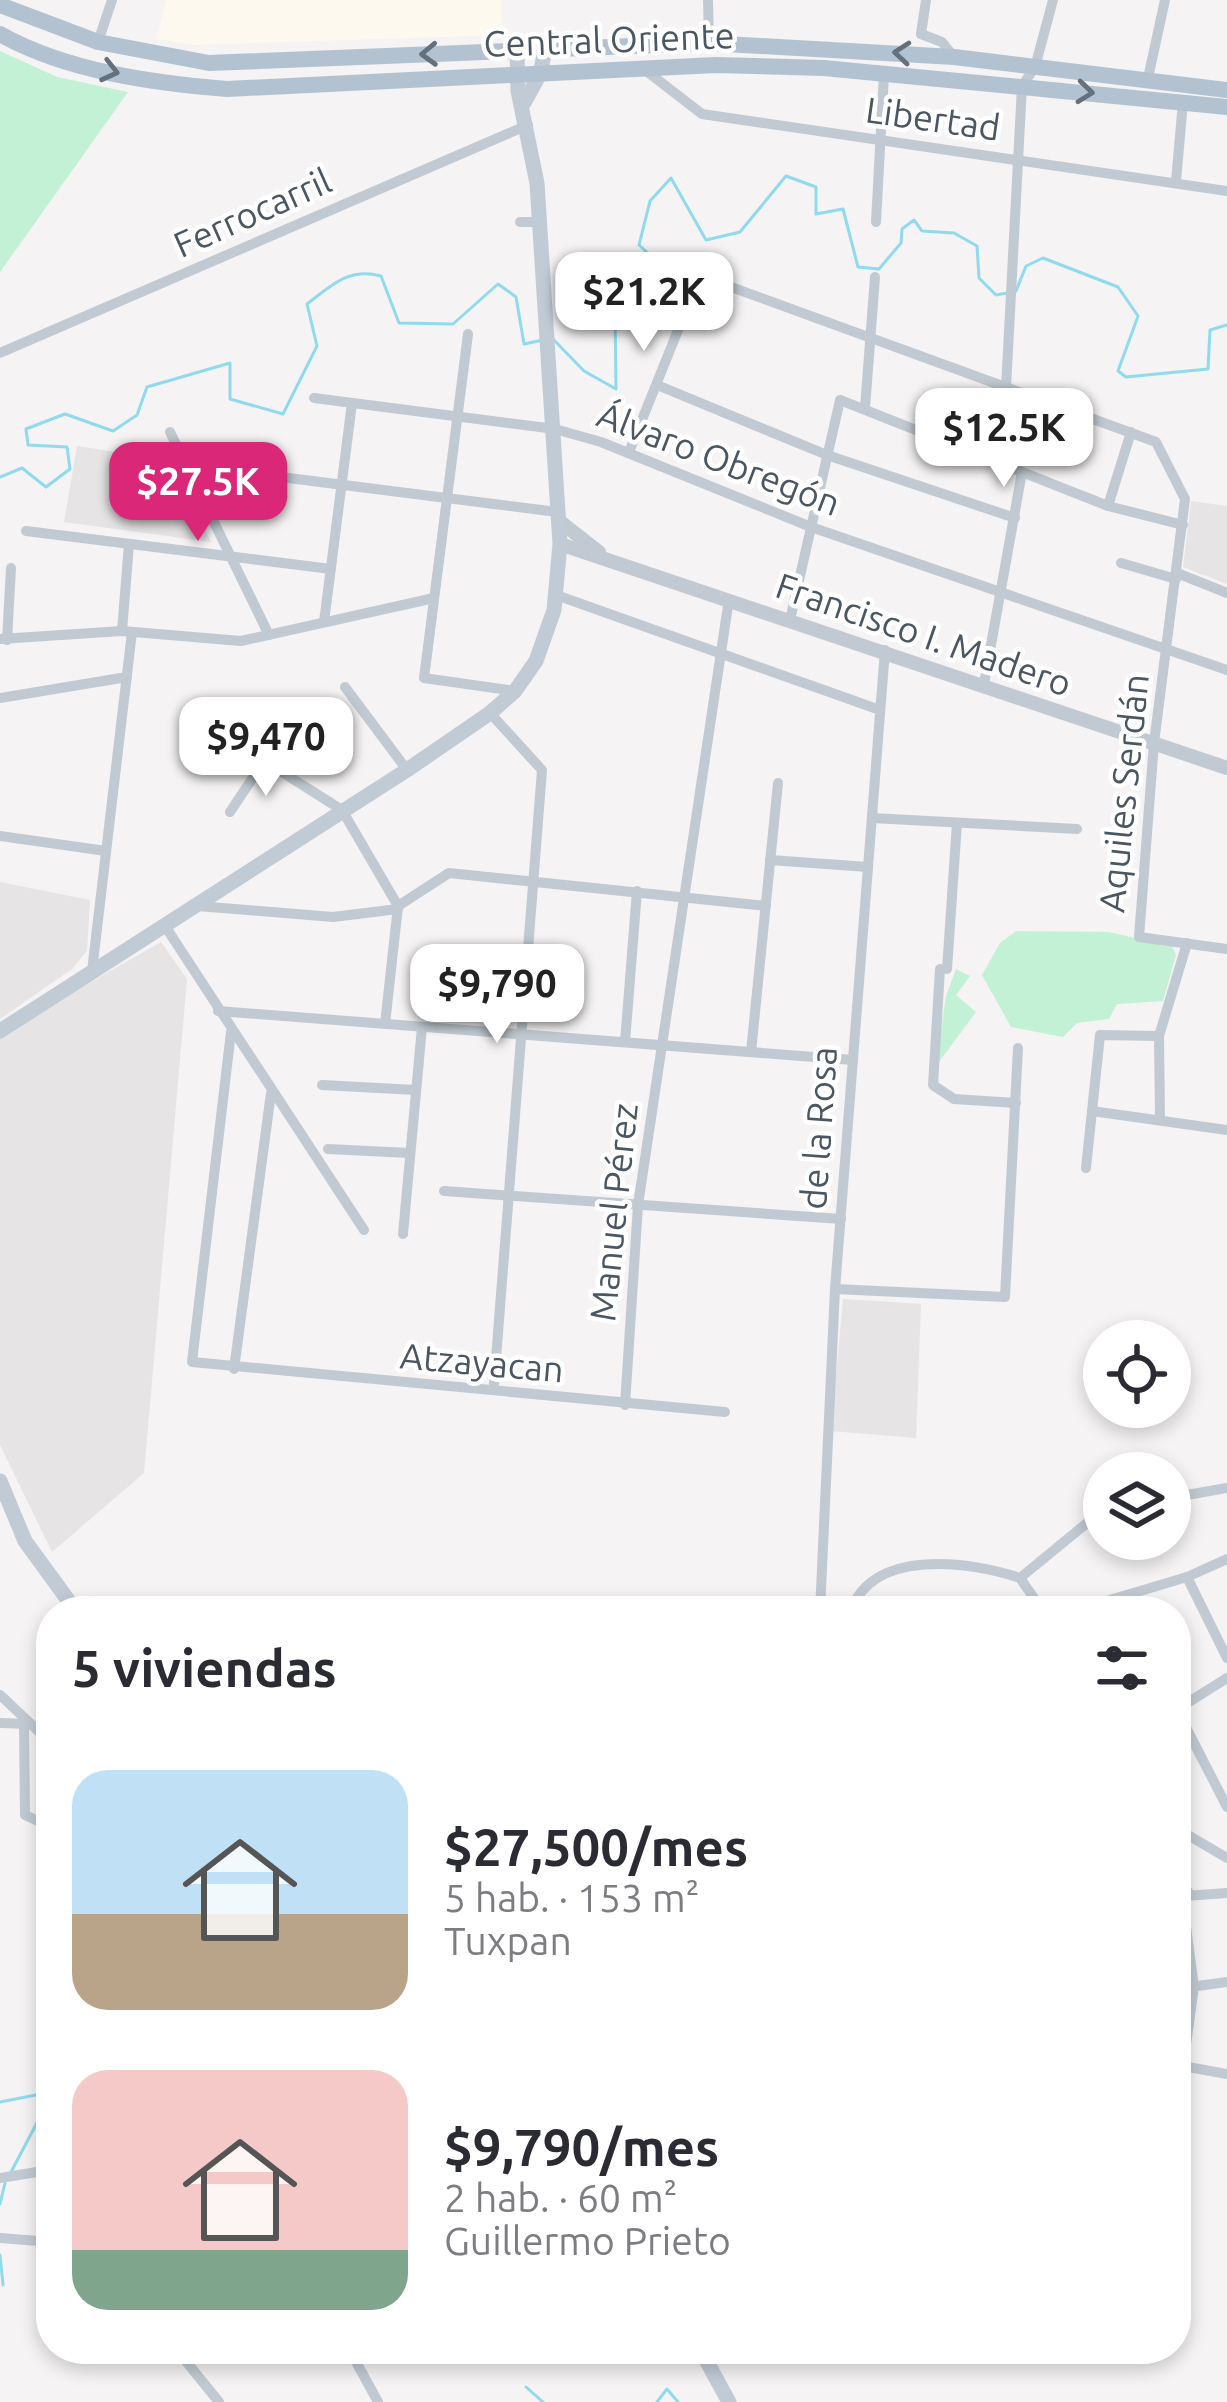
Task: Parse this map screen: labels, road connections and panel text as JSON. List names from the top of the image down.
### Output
{
  "streets": {
    "main road": ["Central Oriente"],
    "street": [
      "Libertad",
      "Ferrocarril",
      "Álvaro Obregón",
      "Francisco I. Madero",
      "Aquiles Serdán",
      "de la Rosa",
      "Manuel Pérez",
      "Atzayacan"
    ]
  },
  "crossings": [
    ["Central Oriente", "Libertad"],
    ["Álvaro Obregón", "Aquiles Serdán"],
    ["Francisco I. Madero", "Aquiles Serdán"],
    ["Francisco I. Madero", "de la Rosa"],
    ["Francisco I. Madero", "Manuel Pérez"],
    ["Manuel Pérez", "Atzayacan"]
  ],
  "page": {
    "price": [
      "$21.2K",
      "$12.5K",
      "$27.5K",
      "$9,470",
      "$9,790"
    ],
    "heading": "5 viviendas",
    "list": [
      {
        "name": "$27,500/mes",
        "note": "5 hab. · 153 m² · Tuxpan"
      },
      {
        "name": "$9,790/mes",
        "note": "2 hab. · 60 m² · Guillermo Prieto"
      }
    ]
  }
}
